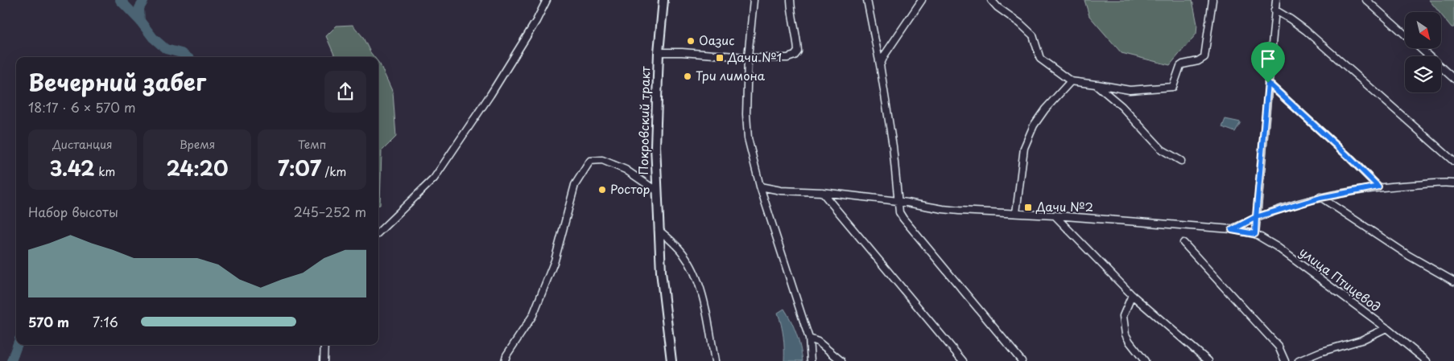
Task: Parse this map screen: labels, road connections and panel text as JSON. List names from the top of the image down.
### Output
{
  "streets": {
    "main road": ["Покровский тракт"],
    "street": ["улица Птицевод"]
  },
  "places": {
    "other": ["Оазис", "Три лимона", "Ростор"],
    "transit": ["Дачи №1", "Дачи №2"]
  },
  "north": "bottom right",
  "page": {
    "heading": ["Вечерний забег", "18:17 · 6 × 570 m"],
    "stats": [
      ["Дистанция", "3.42 km"],
      ["Время", "24:20"],
      ["Темп", "7:07 /km"]
    ],
    "chart": ["Набор высоты", "245–252 m"],
    "list": [
      {
        "name": "570 m",
        "note": "7:16"
      }
    ]
  }
}
